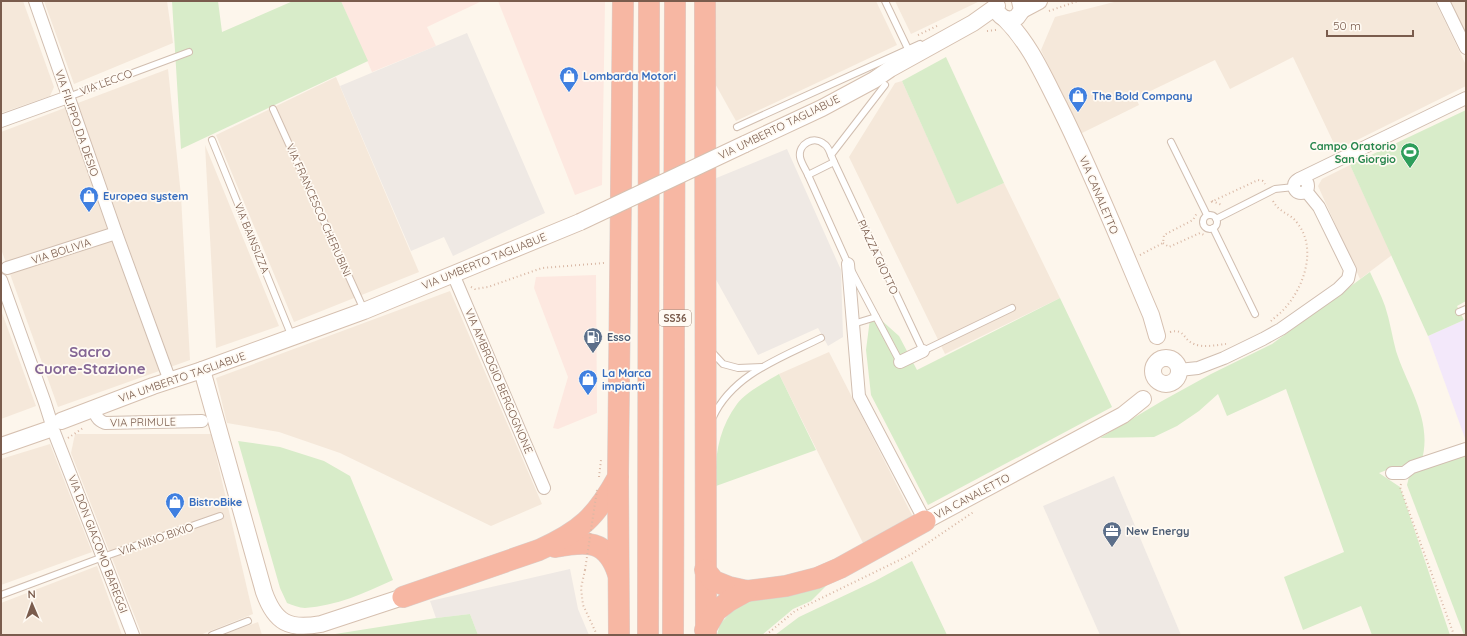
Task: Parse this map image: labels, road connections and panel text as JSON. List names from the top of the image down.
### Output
{
  "streets": {
    "highway": ["SS36"],
    "street": [
      "VIA LECCO",
      "VIA FILIPPO DA DESIO",
      "VIA UMBERTO TAGLIABUE",
      "VIA CANALETTO",
      "VIA BOLIVIA",
      "VIA AMBROGIO BERGOGNONE",
      "VIA PRIMULE",
      "VIA DON GIACOMO BAREGGI"
    ],
    "lane": [
      "VIA FRANCESCO CHERUBINI",
      "VIA BAINSIZZA",
      "PIAZZA GIOTTO",
      "VIA NINO BIXIO"
    ]
  },
  "crossings": [
    ["VIA LECCO", "VIA FILIPPO DA DESIO"],
    ["VIA FILIPPO DA DESIO", "VIA UMBERTO TAGLIABUE"],
    ["VIA FILIPPO DA DESIO", "VIA BOLIVIA"],
    ["VIA UMBERTO TAGLIABUE", "VIA CANALETTO"],
    ["VIA UMBERTO TAGLIABUE", "VIA FRANCESCO CHERUBINI"],
    ["VIA UMBERTO TAGLIABUE", "VIA BAINSIZZA"],
    ["VIA UMBERTO TAGLIABUE", "VIA AMBROGIO BERGOGNONE"],
    ["VIA UMBERTO TAGLIABUE", "VIA PRIMULE"],
    ["VIA UMBERTO TAGLIABUE", "VIA DON GIACOMO BAREGGI"],
    ["VIA NINO BIXIO", "VIA DON GIACOMO BAREGGI"]
  ],
  "districts": ["Sacro Cuore-Stazione"],
  "places": {
    "shop": [
      "Lombarda Motori",
      "The Bold Company",
      "Europea system",
      "La Marca impianti",
      "BistroBike"
    ],
    "sports": ["Campo Oratorio San Giorgio"],
    "fuel station": ["Esso"],
    "office": ["New Energy"]
  },
  "scale_bar": "50 m",
  "north": "top"
}
